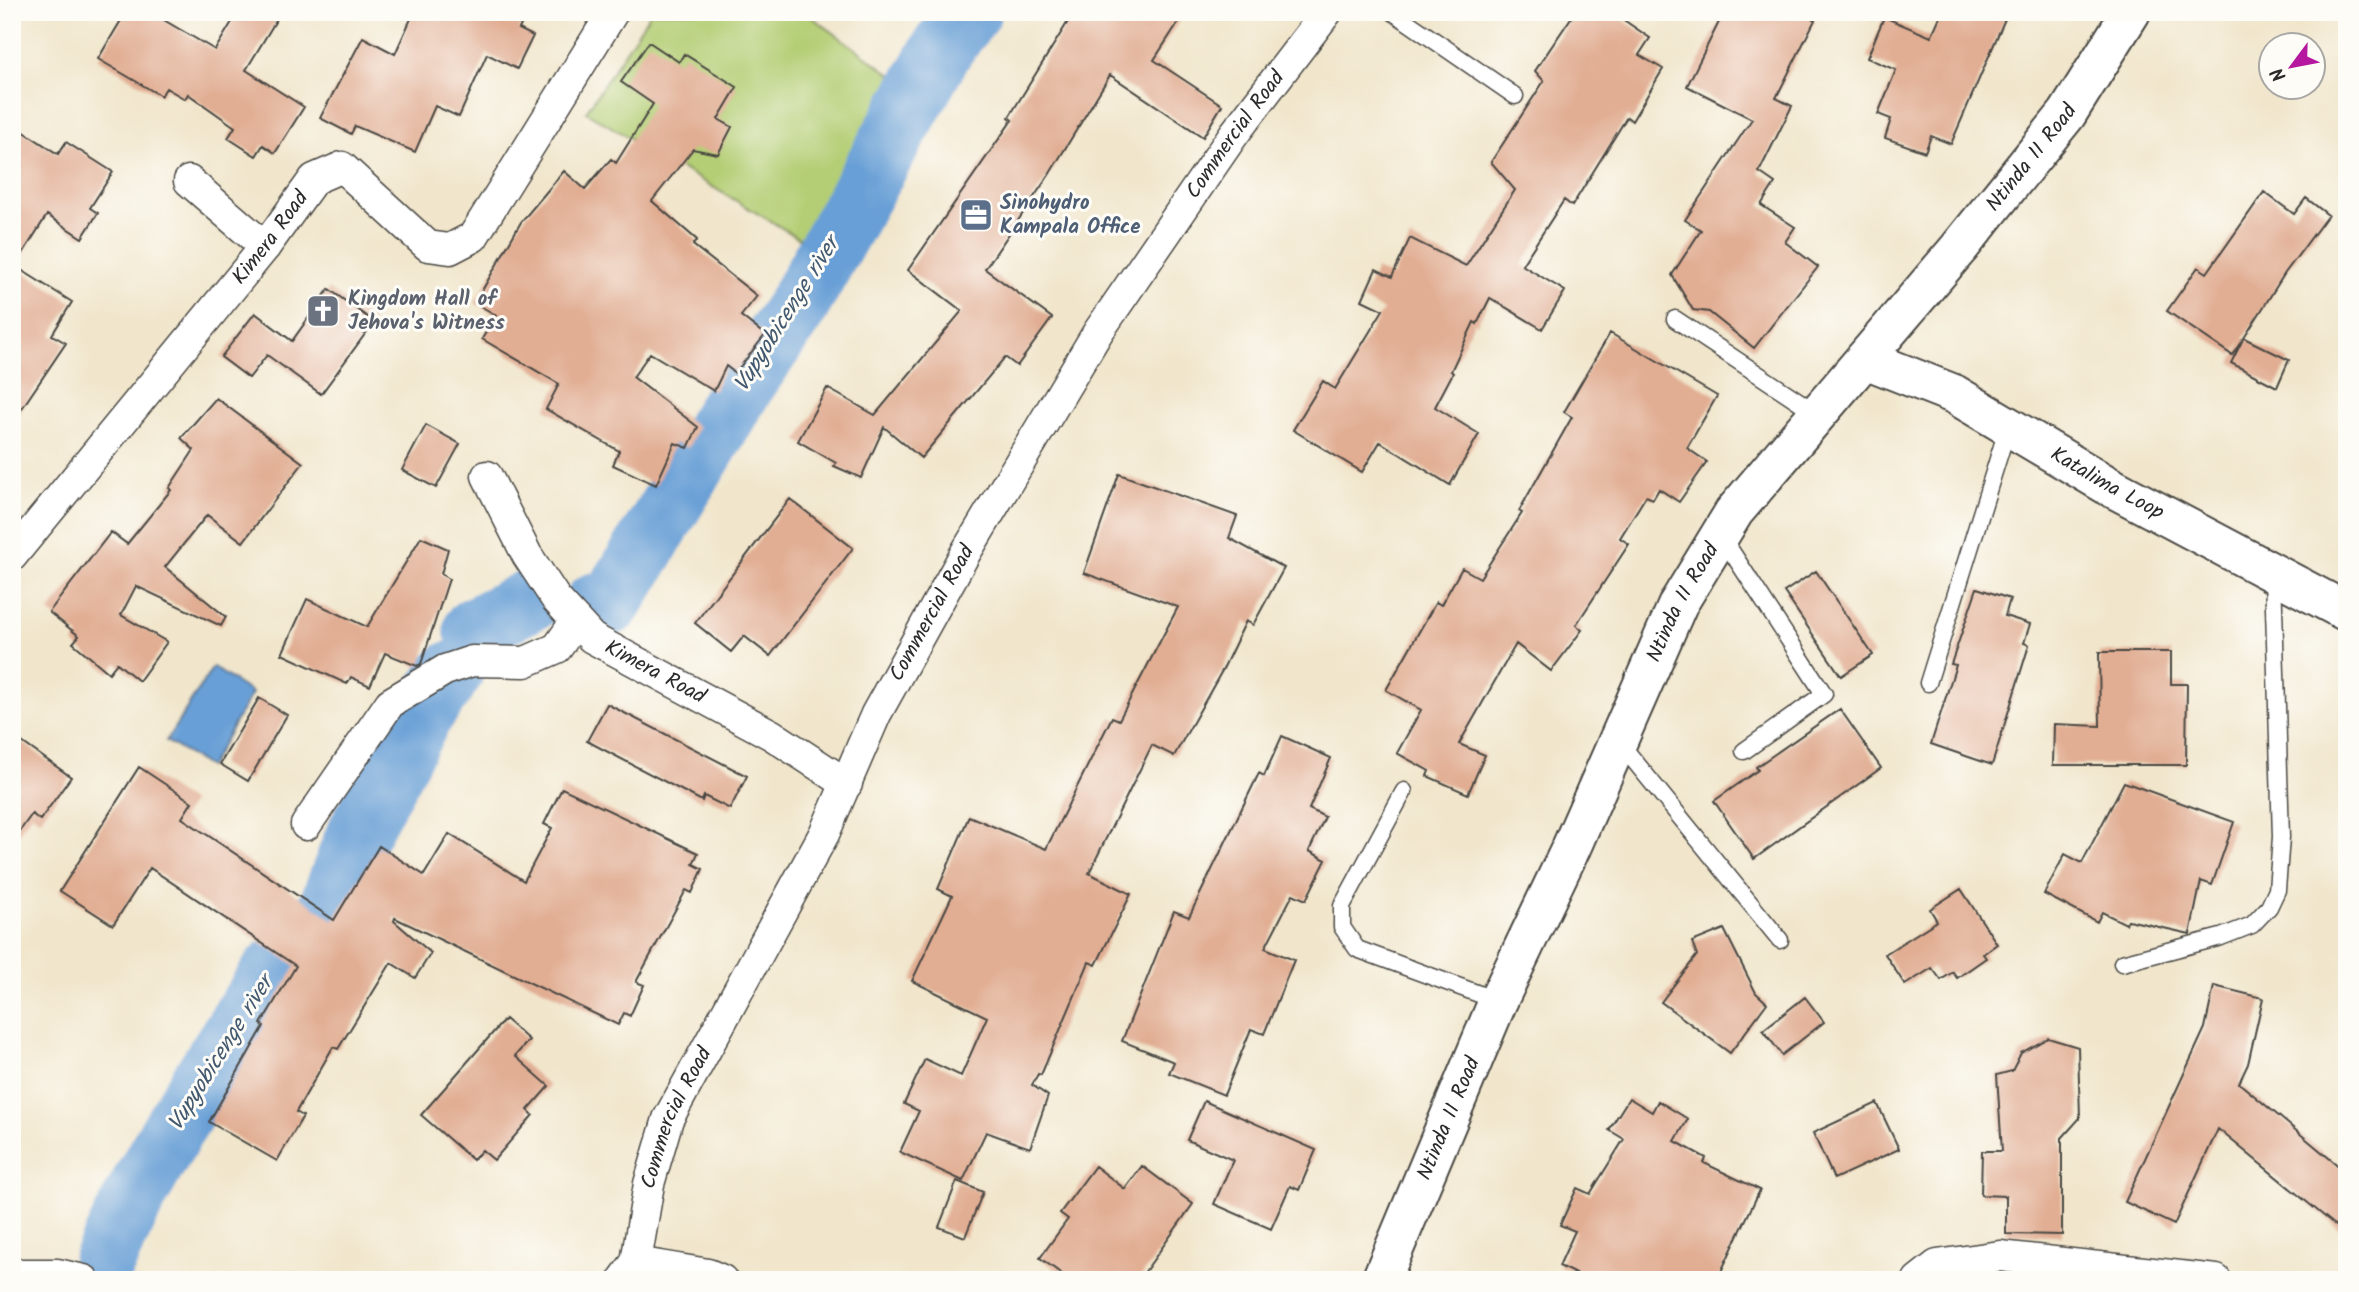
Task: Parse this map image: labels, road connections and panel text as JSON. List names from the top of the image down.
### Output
{
  "streets": {
    "street": [
      "Commercial Road",
      "Ntinda II Road",
      "Kimera Road",
      "Katalima Loop"
    ]
  },
  "crossings": [
    ["Commercial Road", "Kimera Road"],
    ["Ntinda II Road", "Katalima Loop"]
  ],
  "water": ["Vupyobicenge river"],
  "places": {
    "office": ["Sinohydro Kampala Office"],
    "church": ["Kingdom Hall of Jehova's Witness"]
  },
  "north": "bottom left"
}
